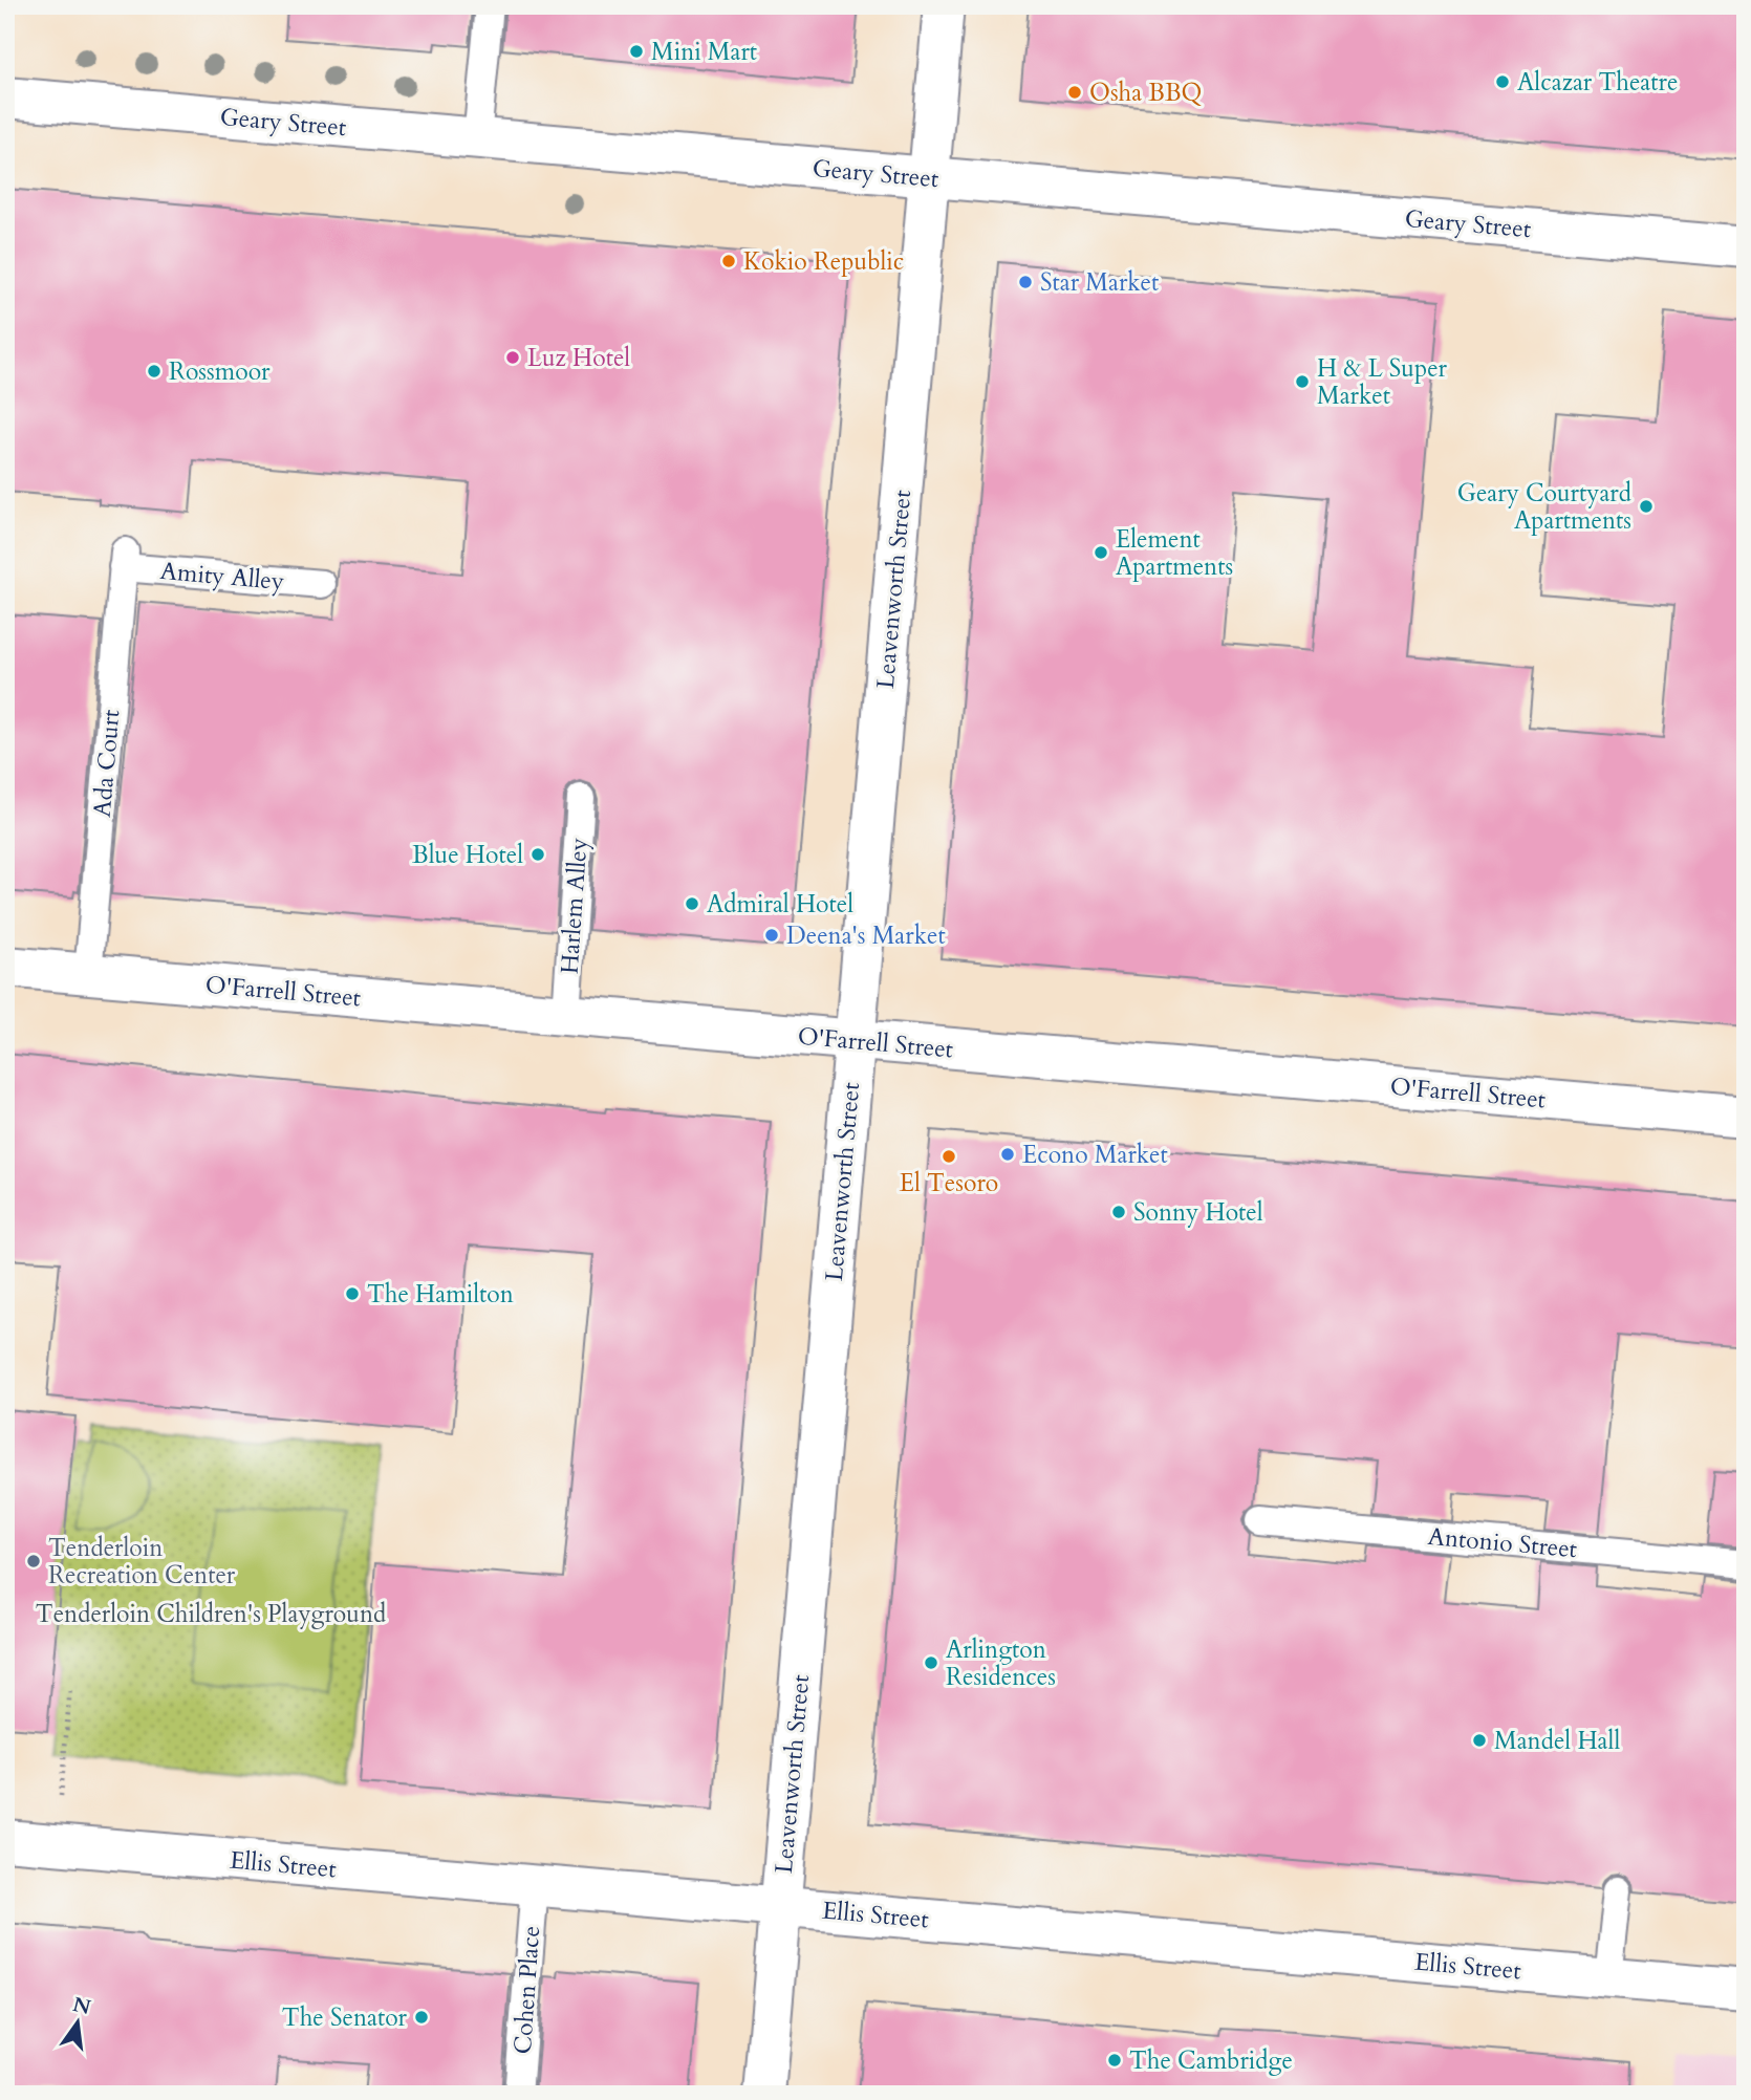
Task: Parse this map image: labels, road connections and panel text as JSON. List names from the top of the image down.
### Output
{
  "streets": {
    "street": [
      "Geary Street",
      "Leavenworth Street",
      "O'Farrell Street",
      "Ellis Street"
    ],
    "lane": [
      "Amity Alley",
      "Ada Court",
      "Harlem Alley",
      "Antonio Street",
      "Cohen Place"
    ]
  },
  "crossings": [
    ["Geary Street", "Leavenworth Street"],
    ["Amity Alley", "Ada Court"],
    ["Leavenworth Street", "O'Farrell Street"],
    ["Leavenworth Street", "Ellis Street"],
    ["Ada Court", "O'Farrell Street"],
    ["Harlem Alley", "O'Farrell Street"],
    ["Ellis Street", "Cohen Place"]
  ],
  "parks": ["Tenderloin Children's Playground"],
  "places": [
    "Mini Mart",
    "Alcazar Theatre",
    "Osha BBQ",
    "Kokio Republic",
    "Star Market",
    "Luz Hotel",
    "Rossmoor",
    "H & L Super Market",
    "Geary Courtyard Apartments",
    "Element Apartments",
    "Blue Hotel",
    "Admiral Hotel",
    "Deena's Market",
    "Econo Market",
    "El Tesoro",
    "Sonny Hotel",
    "The Hamilton",
    "Tenderloin Recreation Center",
    "Arlington Residences",
    "Mandel Hall",
    "The Senator",
    "The Cambridge"
  ],
  "north": "top"
}
